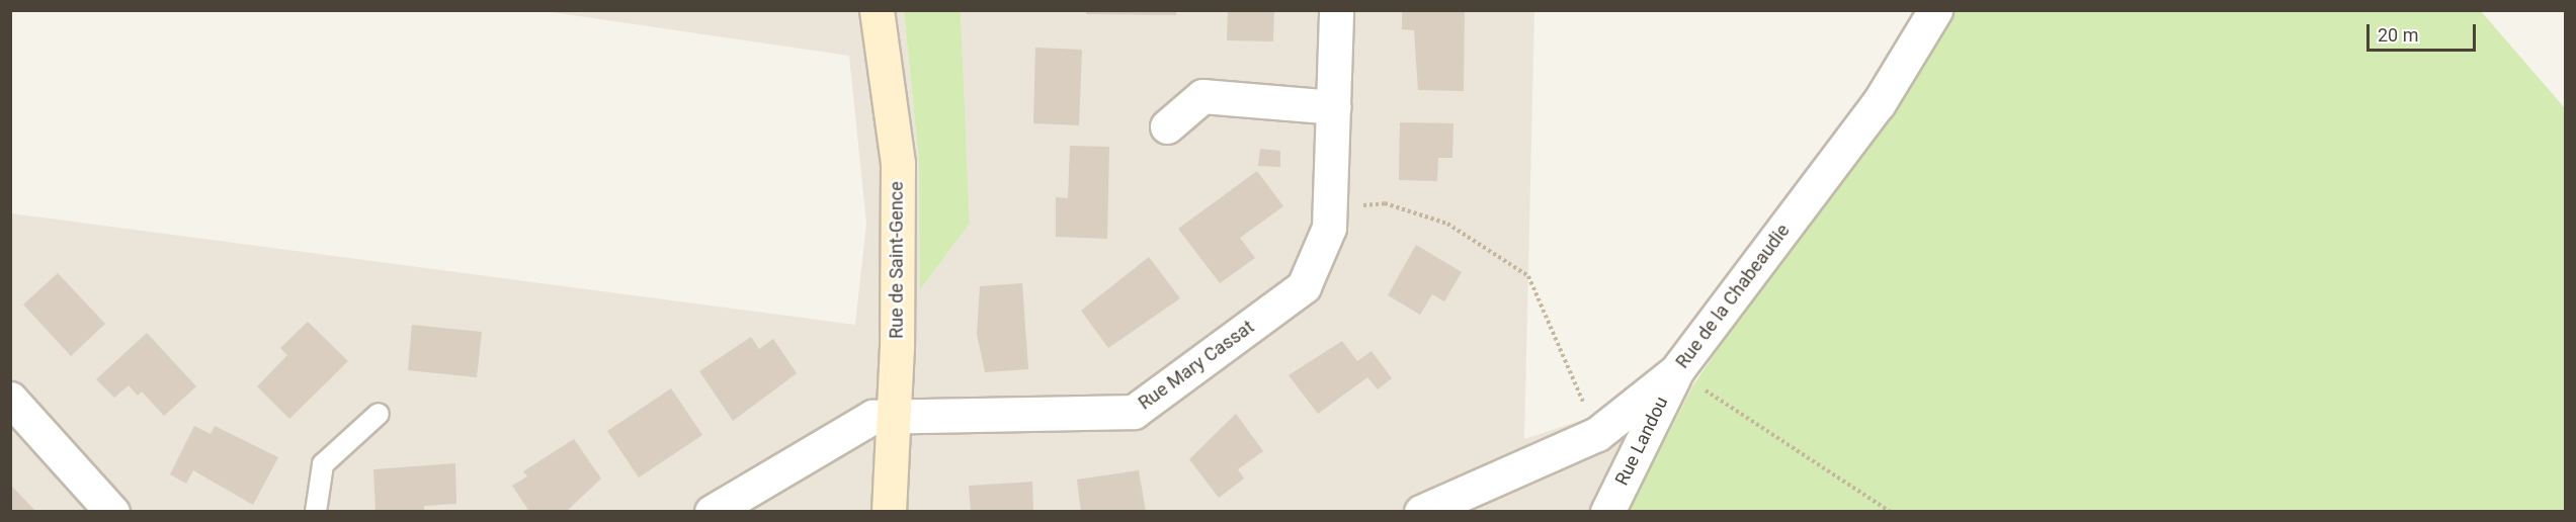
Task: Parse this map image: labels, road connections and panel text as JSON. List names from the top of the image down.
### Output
{
  "streets": {
    "street": [
      "Rue de Saint-Gence",
      "Rue de la Chabeaudie",
      "Rue Mary Cassat",
      "Rue Landou"
    ]
  },
  "crossings": [
    ["Rue de Saint-Gence", "Rue Mary Cassat"],
    ["Rue de la Chabeaudie", "Rue Landou"]
  ],
  "scale_bar": "20 m"
}
